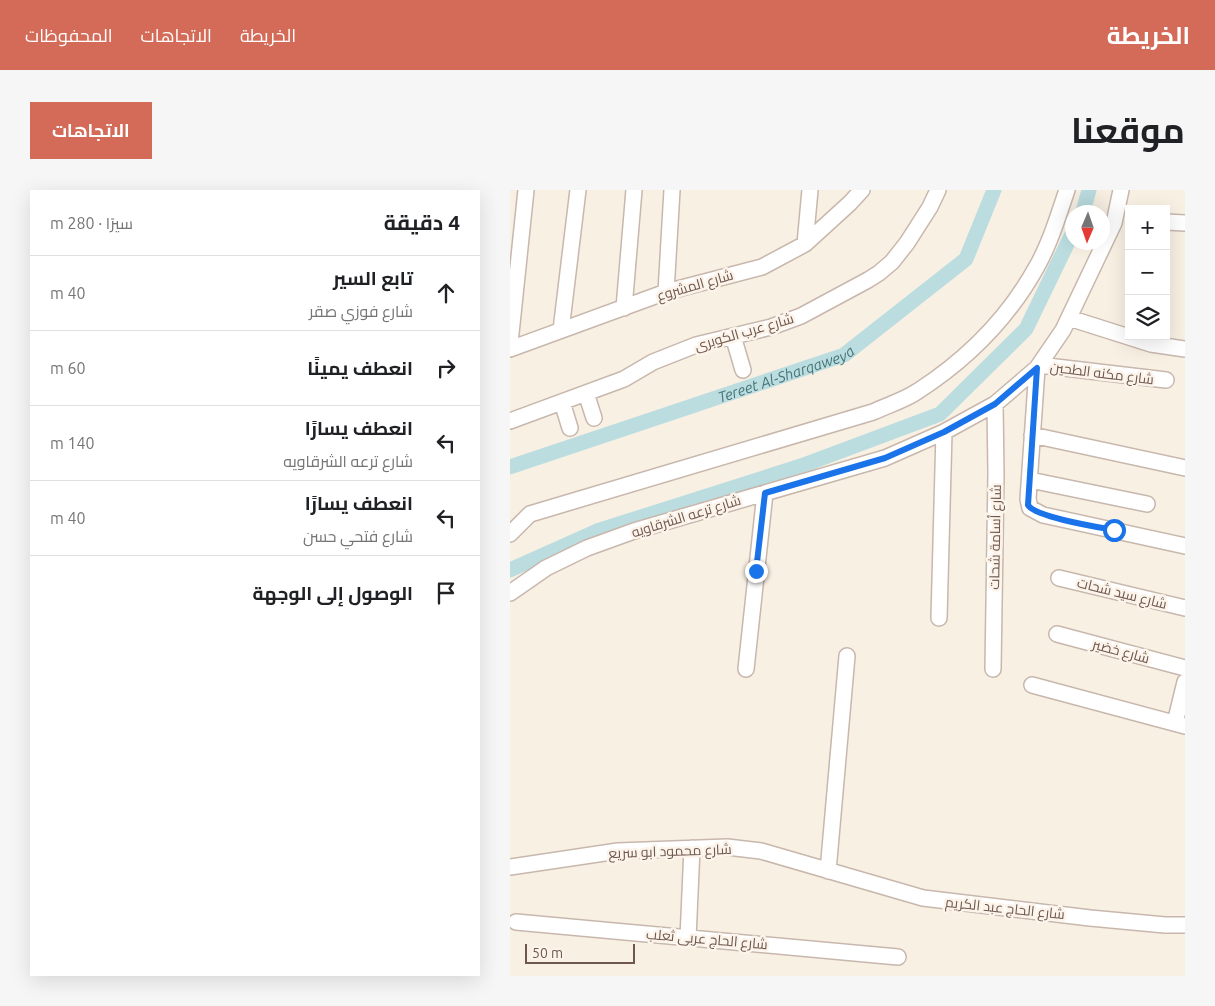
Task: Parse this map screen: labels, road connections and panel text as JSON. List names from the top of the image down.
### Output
{
  "streets": {
    "street": [
      "شارع المشروع",
      "شارع عرب الكوبرى",
      "شارع مكنه الطحين",
      "شارع ترعه الشرقاويه",
      "شارع أسامة شحات",
      "شارع سيد شحات",
      "شارع خضير",
      "شارع محمود ابو سريع",
      "شارع الحاج عبد الكريم",
      "شارع الحاج عربى ثعلب"
    ]
  },
  "crossings": [
    ["شارع مكنه الطحين", "شارع ترعه الشرقاويه"],
    ["شارع ترعه الشرقاويه", "شارع أسامة شحات"],
    ["شارع محمود ابو سريع", "شارع الحاج عبد الكريم"]
  ],
  "water": ["Tereet Al-Sharqaweya"],
  "scale_bar": "50 m",
  "north": "bottom",
  "page": {
    "header": "الخريطة",
    "nav": ["الخريطة", "الاتجاهات", "المحفوظات"],
    "title": "موقعنا",
    "buttons": "الاتجاهات",
    "heading": ["4 دقيقة", "سيرًا · 280 m"],
    "map_buttons": ["+", "−"],
    "list": [
      ["تابع السير", "شارع فوزي صقر", "40 m"],
      ["انعطف يمينًا", "60 m"],
      ["انعطف يسارًا", "شارع ترعه الشرقاويه", "140 m"],
      ["انعطف يسارًا", "شارع فتحي حسن", "40 m"],
      "الوصول إلى الوجهة"
    ],
    "scale": "50 m"
  }
}
